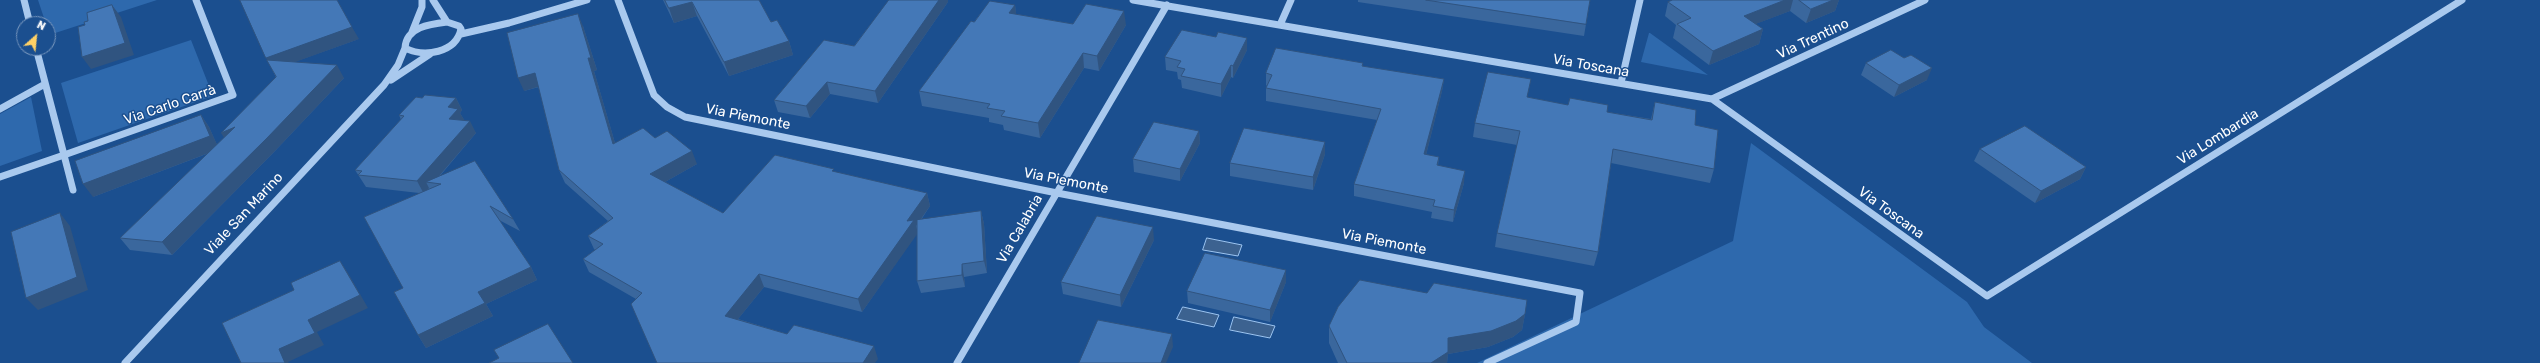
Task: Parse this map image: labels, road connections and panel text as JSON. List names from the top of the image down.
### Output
{
  "streets": {
    "street": [
      "Via Trentino",
      "Via Toscana",
      "Via Carlo Carrà",
      "Via Piemonte",
      "Via Lombardia",
      "Viale San Marino",
      "Via Calabria"
    ]
  },
  "crossings": [
    ["Via Trentino", "Via Toscana"],
    ["Via Toscana", "Via Lombardia"],
    ["Via Toscana", "Via Calabria"],
    ["Via Piemonte", "Via Calabria"]
  ],
  "north": "top right"
}
